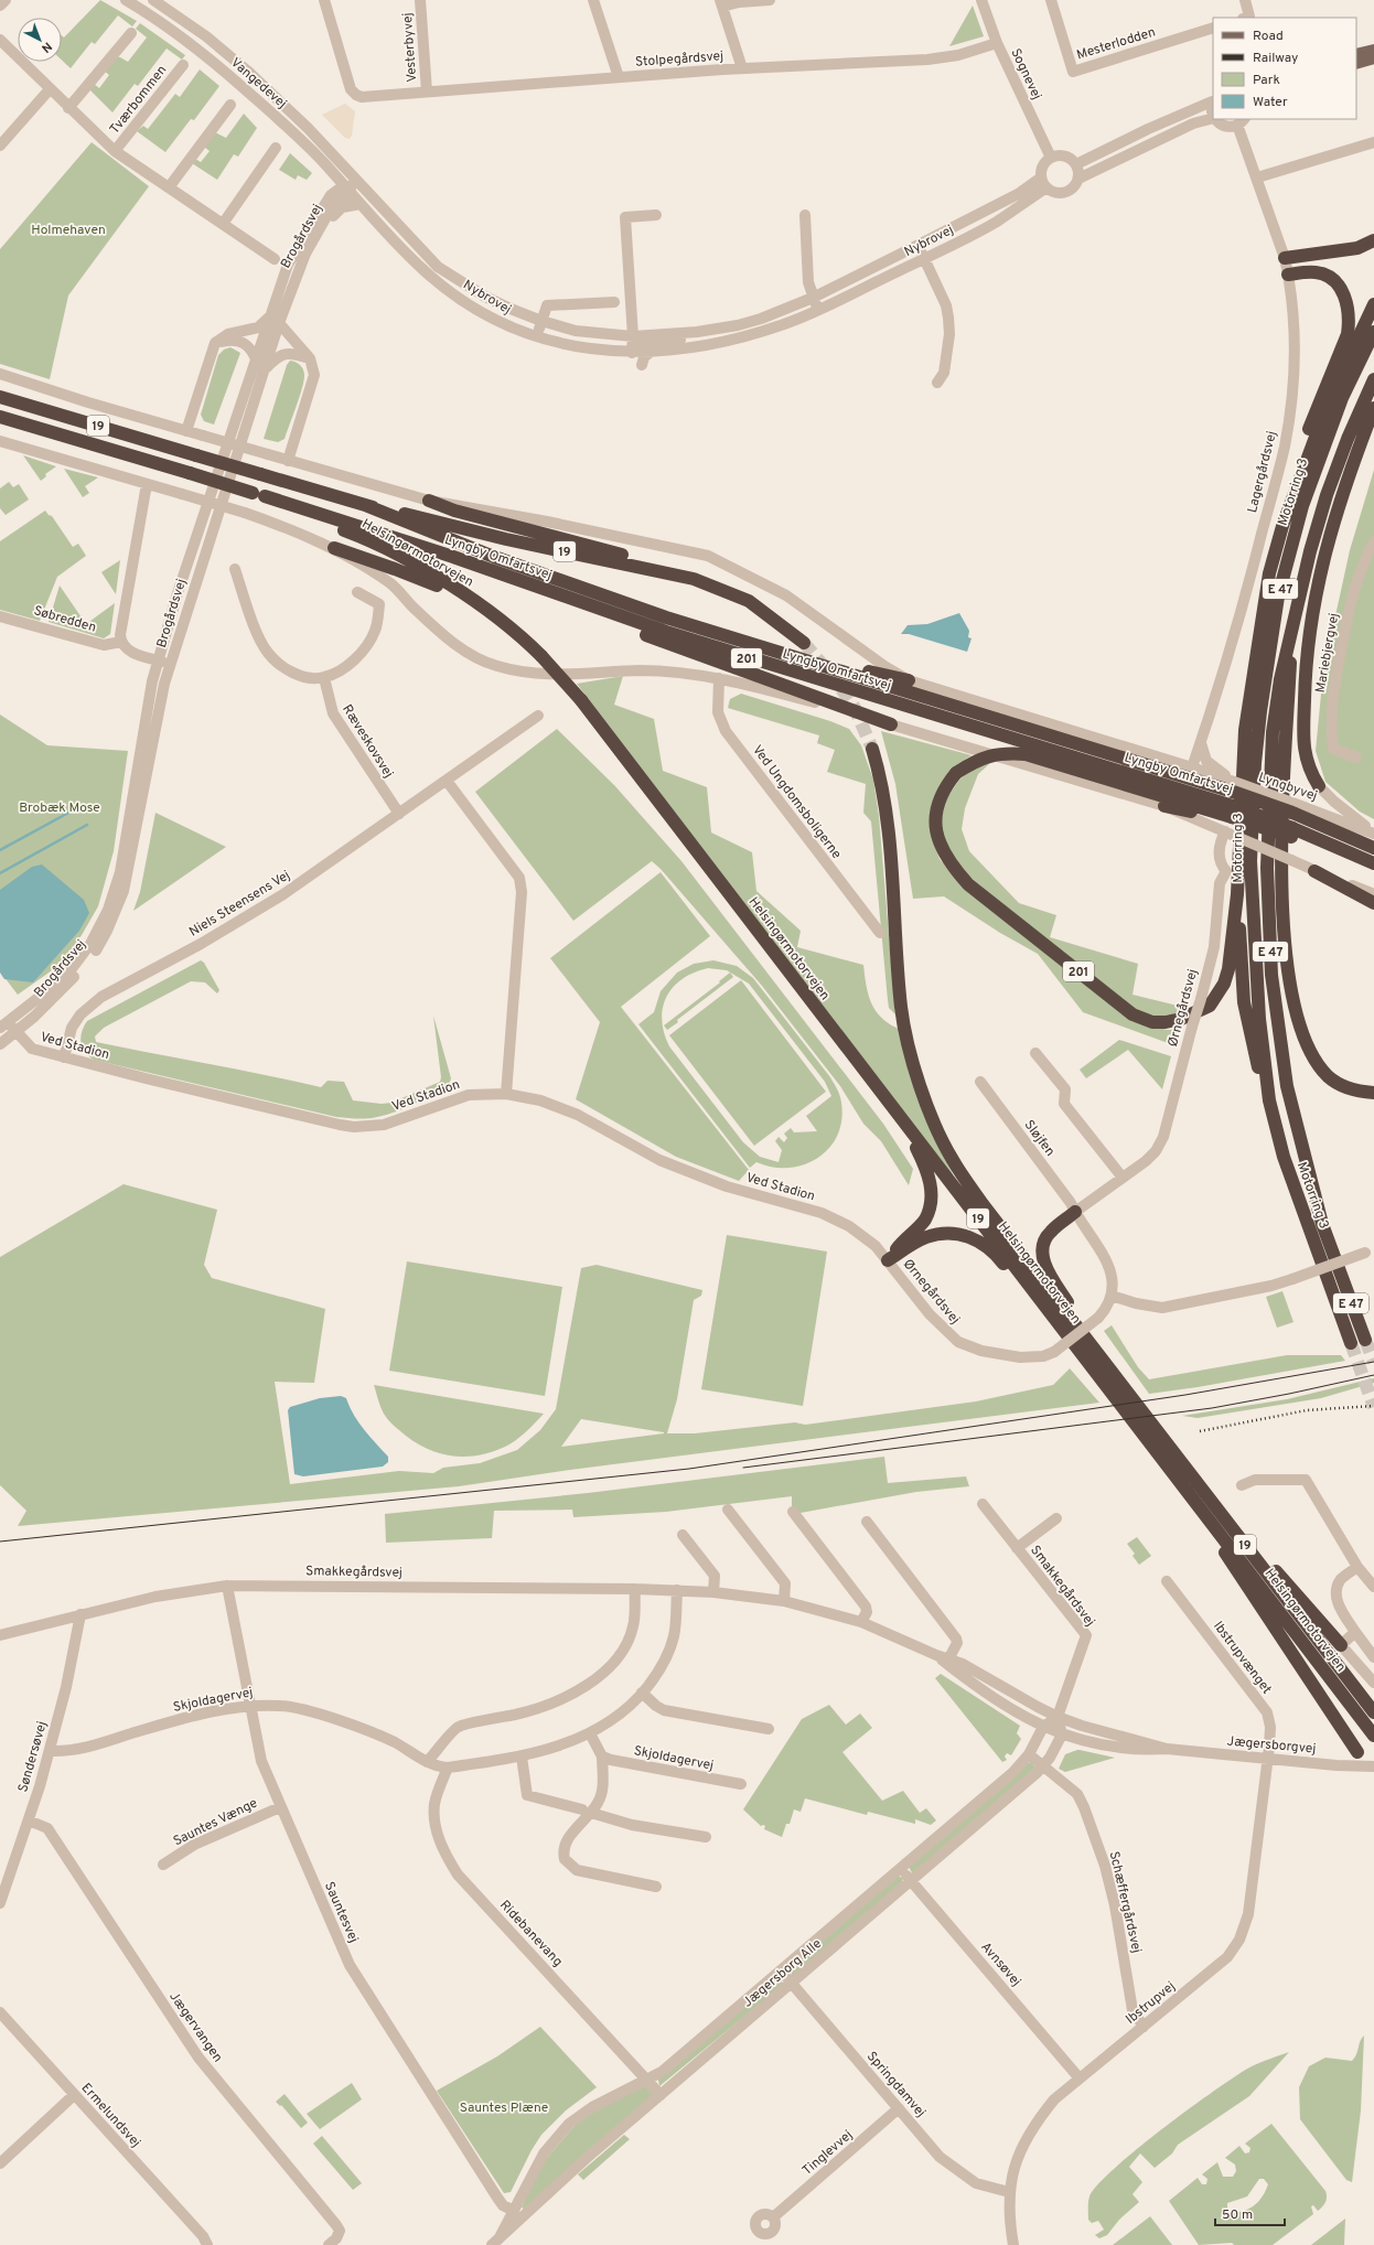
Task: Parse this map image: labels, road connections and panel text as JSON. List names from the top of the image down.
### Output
{
  "streets": {
    "highway": [
      "19",
      "Motorring 3",
      "Helsingørmotorvejen",
      "Lyngby Omfartsvej",
      "E 47",
      "201"
    ],
    "street": [
      "Mesterlodden",
      "Vesterbyvej",
      "Stolpegårdsvej",
      "Sognevej",
      "Vangedevej",
      "Tværbommen",
      "Brogårdsvej",
      "Nybrovej",
      "Lagergårdsvej",
      "Søbredden",
      "Mariebjergvej",
      "Ræveskovsvej",
      "Lyngbyvej",
      "Ved Ungdomsboligerne",
      "Niels Steensens Vej",
      "Ørnegårdsvej",
      "Ved Stadion",
      "Sløjfen",
      "Smakkegårdsvej",
      "Ibstrupvænget",
      "Skjoldagervej",
      "Jægersborgvej",
      "Søndersøvej",
      "Sauntes Vænge",
      "Schæffergårdsvej",
      "Sauntesvej",
      "Ridebanevang",
      "Avnsøvej",
      "Jægersborg Alle",
      "Ibstrupvej",
      "Jægervangen",
      "Springdamvej",
      "Ermelundsvej",
      "Tinglevvej"
    ]
  },
  "crossings": [
    ["Vesterbyvej", "Stolpegårdsvej"],
    ["Stolpegårdsvej", "Sognevej"],
    ["Sognevej", "Nybrovej"],
    ["Vangedevej", "Brogårdsvej"],
    ["Vangedevej", "Nybrovej"],
    ["Brogårdsvej", "Ved Stadion"],
    ["Helsingørmotorvejen", "Lyngby Omfartsvej"],
    ["Lyngby Omfartsvej", "201"],
    ["Lyngby Omfartsvej", "Lyngbyvej"],
    ["Ræveskovsvej", "Niels Steensens Vej"],
    ["Niels Steensens Vej", "Ved Stadion"],
    ["Ørnegårdsvej", "Ved Stadion"],
    ["Ørnegårdsvej", "Sløjfen"],
    ["Smakkegårdsvej", "Skjoldagervej"],
    ["Smakkegårdsvej", "Jægersborgvej"],
    ["Smakkegårdsvej", "Søndersøvej"],
    ["Smakkegårdsvej", "Sauntesvej"],
    ["Smakkegårdsvej", "Jægersborg Alle"],
    ["Ibstrupvænget", "Jægersborgvej"],
    ["Ibstrupvænget", "Ibstrupvej"],
    ["Skjoldagervej", "Søndersøvej"],
    ["Skjoldagervej", "Sauntesvej"],
    ["Skjoldagervej", "Ridebanevang"],
    ["Jægersborgvej", "Jægersborg Alle"],
    ["Jægersborgvej", "Ibstrupvej"],
    ["Søndersøvej", "Jægervangen"],
    ["Sauntes Vænge", "Sauntesvej"],
    ["Schæffergårdsvej", "Jægersborg Alle"],
    ["Schæffergårdsvej", "Ibstrupvej"],
    ["Sauntesvej", "Jægersborg Alle"],
    ["Ridebanevang", "Jægersborg Alle"],
    ["Avnsøvej", "Jægersborg Alle"],
    ["Avnsøvej", "Ibstrupvej"],
    ["Jægersborg Alle", "Springdamvej"],
    ["Ibstrupvej", "Springdamvej"],
    ["Springdamvej", "Tinglevvej"]
  ],
  "parks": ["Holmehaven", "Brobæk Mose", "Sauntes Plæne"],
  "legend": [
    "Road",
    "Railway",
    "Park",
    "Water"
  ],
  "scale_bar": "50 m",
  "north": "bottom right"
}
